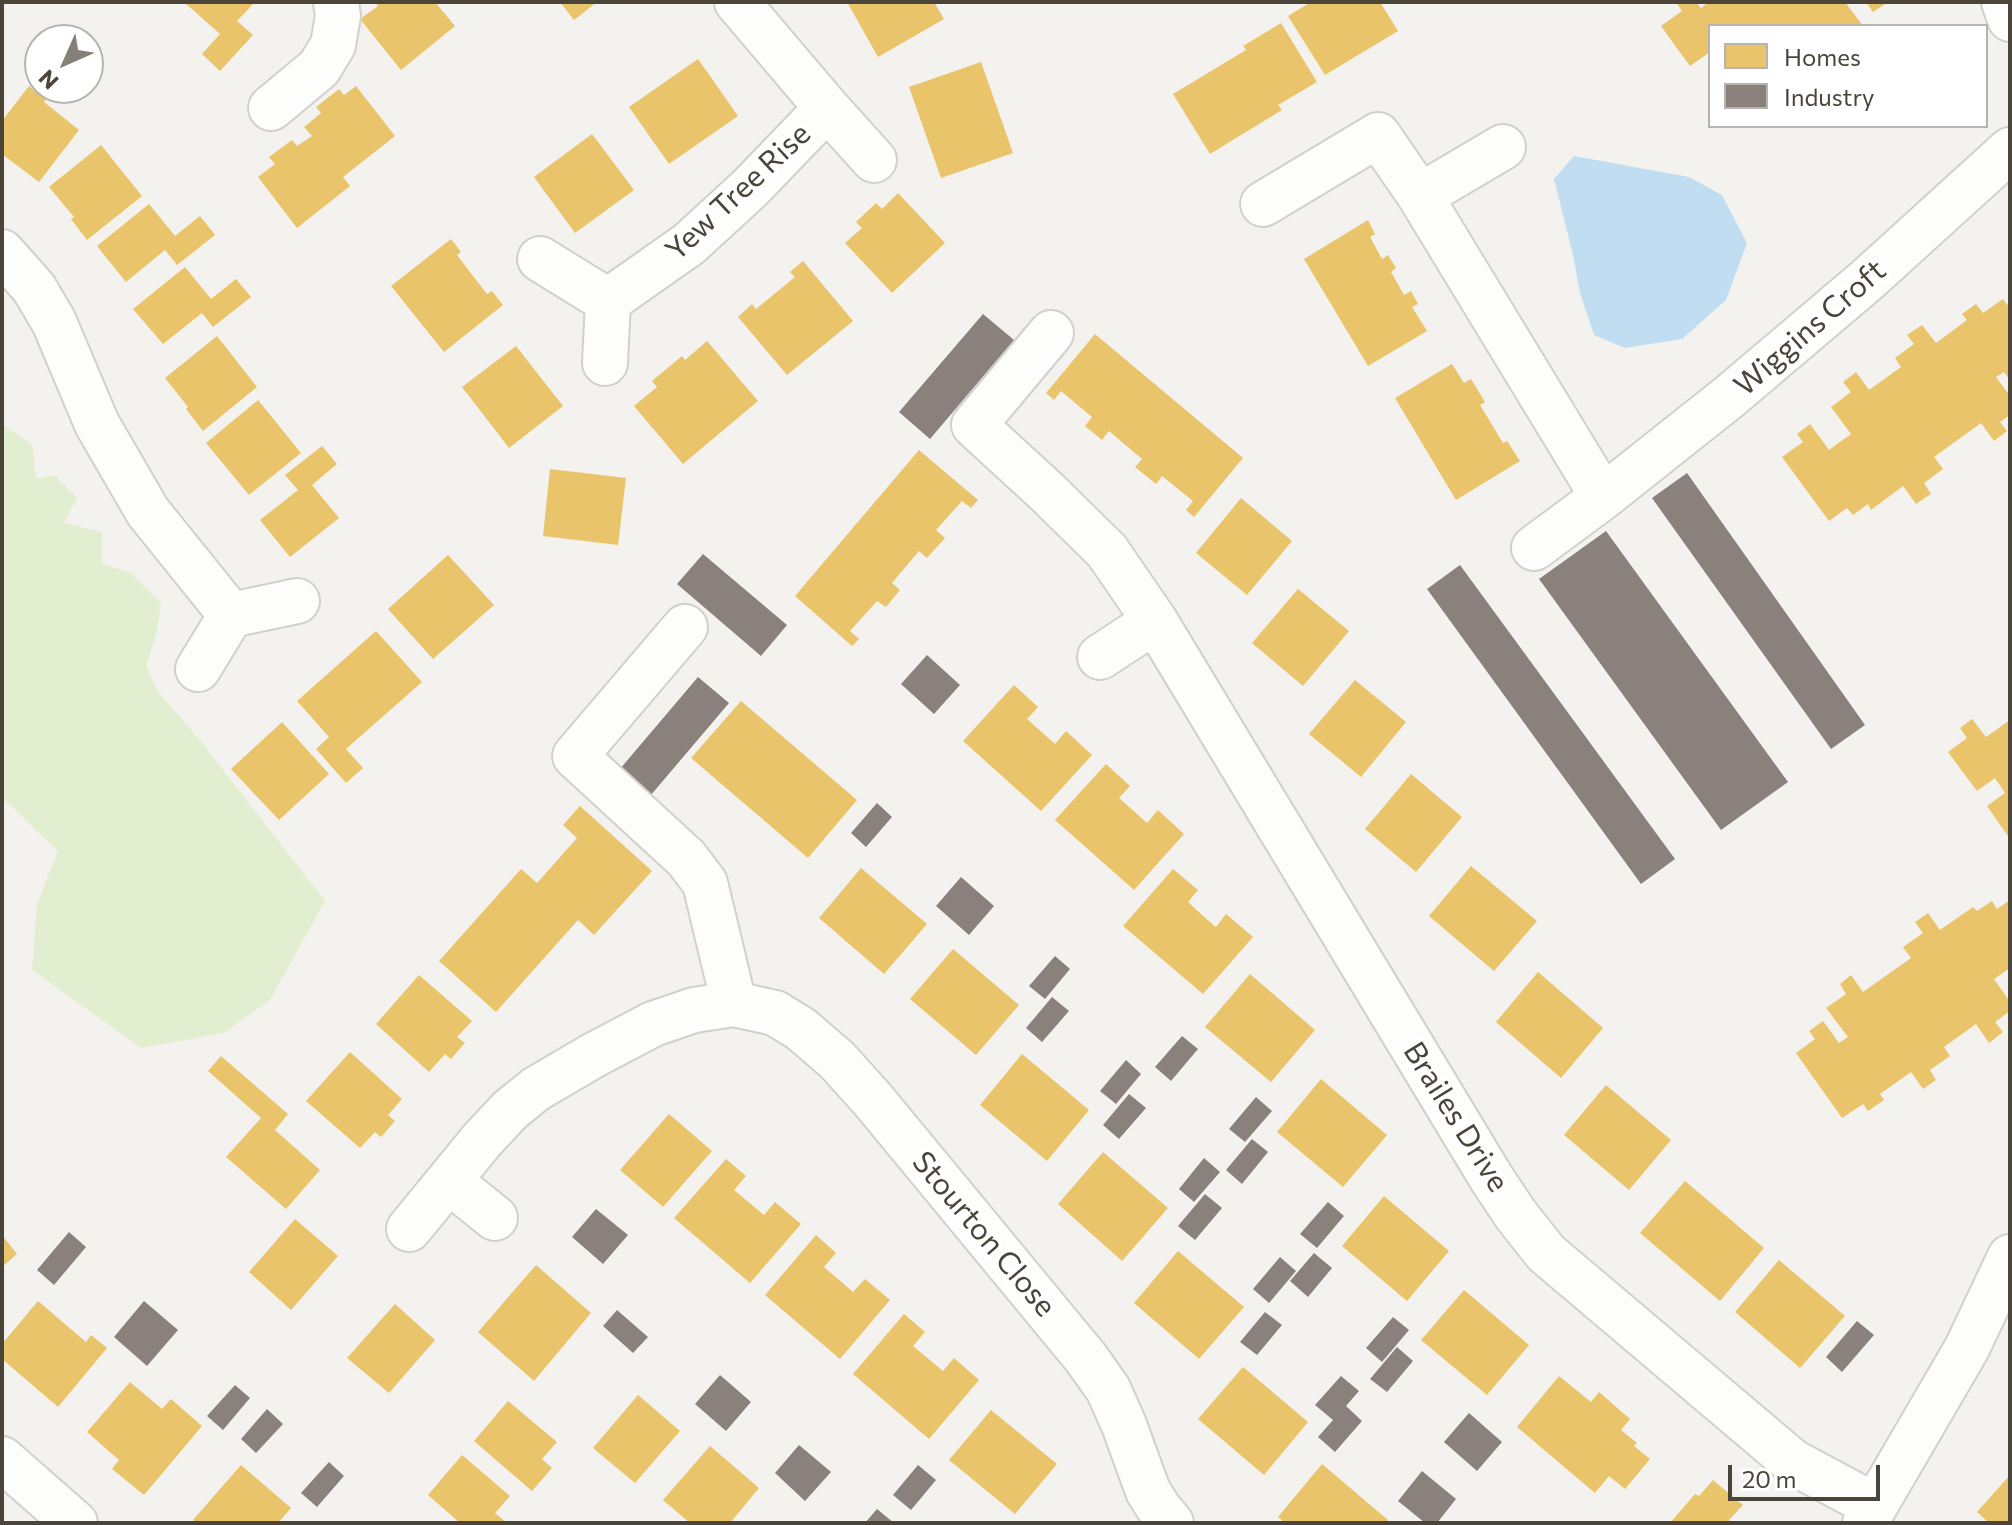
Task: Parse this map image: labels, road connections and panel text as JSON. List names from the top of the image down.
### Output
{
  "streets": {
    "street": [
      "Yew Tree Rise",
      "Wiggins Croft",
      "Brailes Drive",
      "Stourton Close"
    ]
  },
  "legend": ["Homes", "Industry"],
  "scale_bar": "20 m",
  "north": "bottom left"
}
